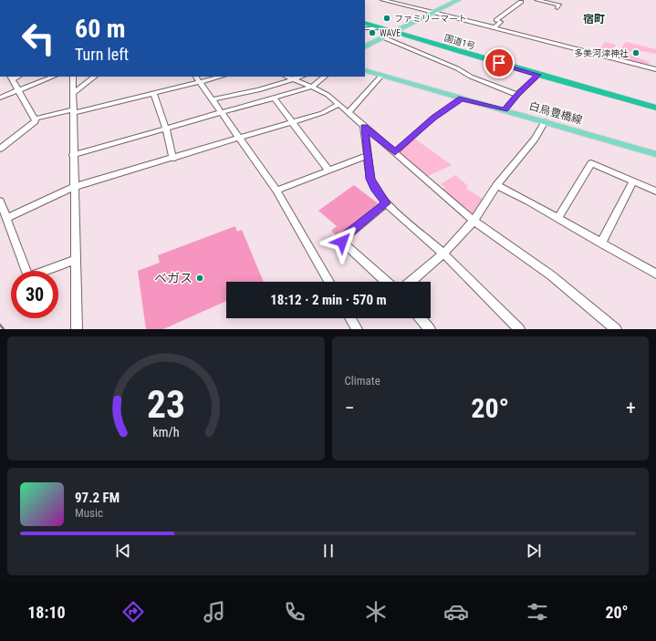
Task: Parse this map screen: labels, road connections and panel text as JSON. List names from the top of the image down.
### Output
{
  "streets": {
    "highway": ["国道1号"],
    "main road": ["白鳥豊橋線"]
  },
  "districts": ["宿町"],
  "places": [
    "ファミリーマート",
    "WAVE",
    "多美河津神社",
    "ベガス"
  ],
  "page": {
    "turn": ["60 m", "Turn left"],
    "limit": "30",
    "trip": "18:12 · 2 min · 570 m",
    "tile": "Climate",
    "heat": ["−", "20°", "+"],
    "song": ["97.2 FM", "Music"],
    "tabs": ["18:10", "20°"],
    "gauge": ["23", "km/h"]
  }
}
